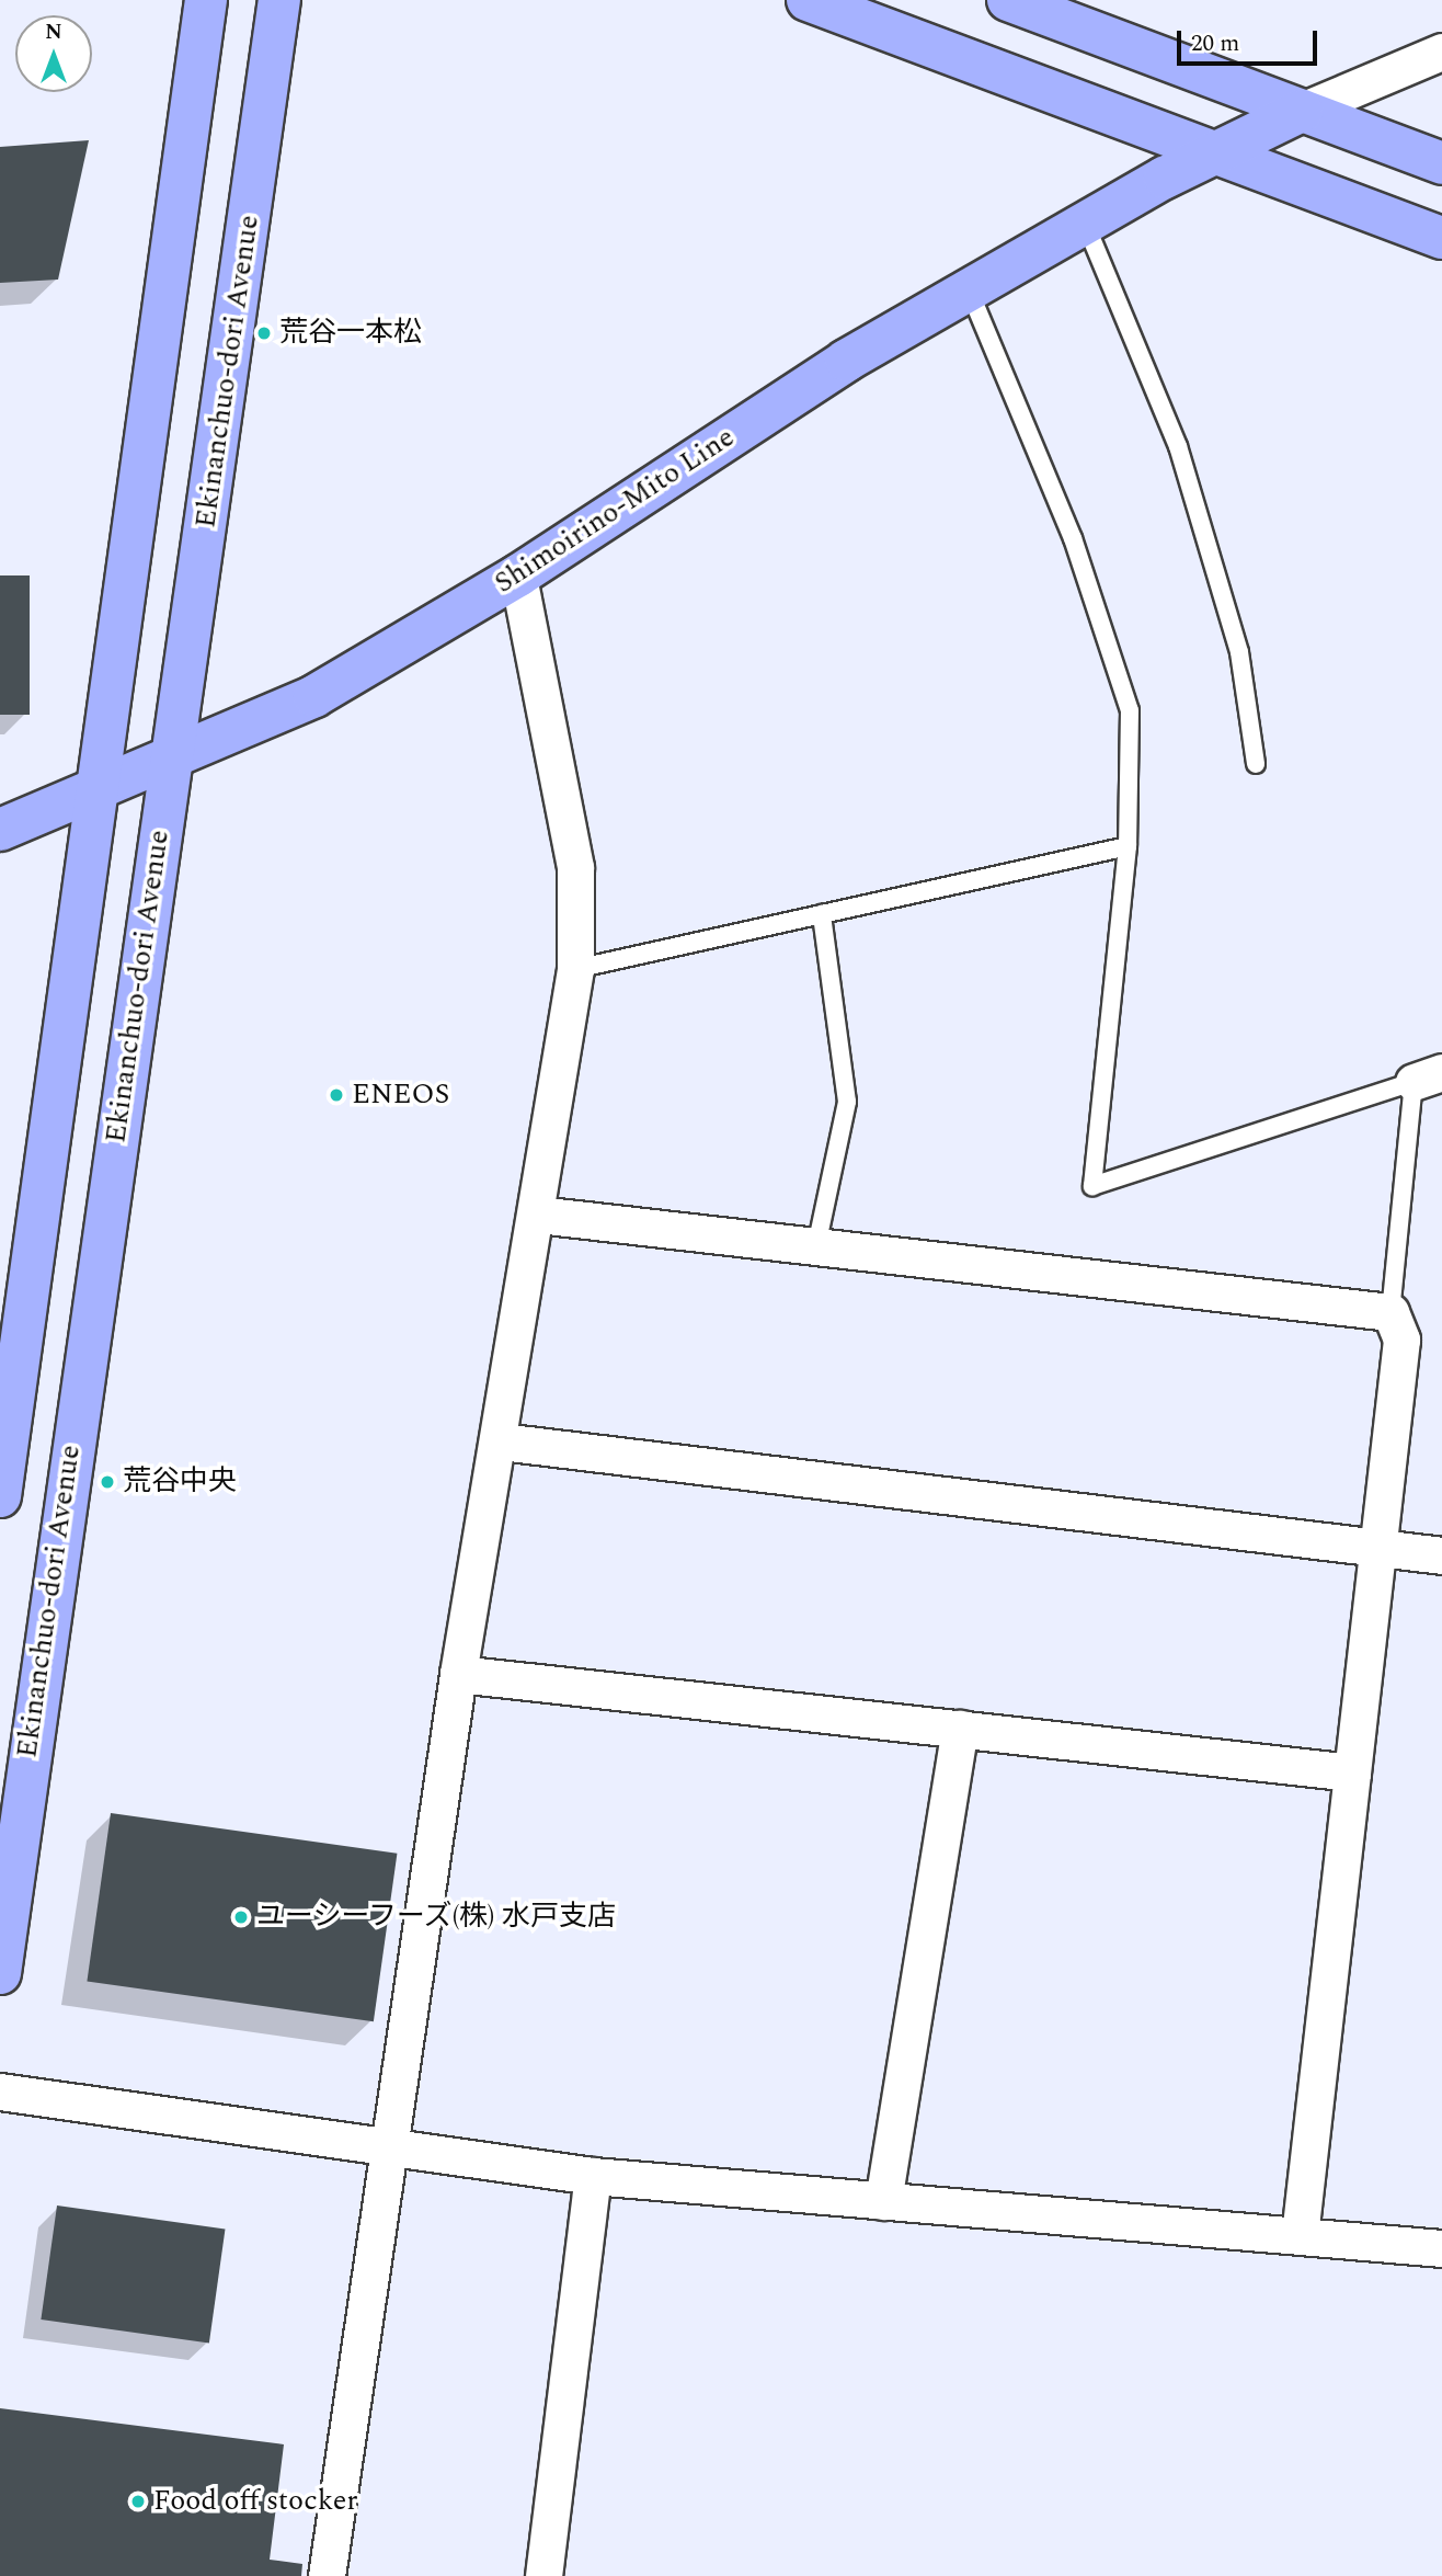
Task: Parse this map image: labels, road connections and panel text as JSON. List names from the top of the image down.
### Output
{
  "streets": {
    "street": ["Ekinanchuo-dori Avenue", "Shimoirino-Mito Line"]
  },
  "crossings": [
    ["Ekinanchuo-dori Avenue", "Shimoirino-Mito Line"]
  ],
  "places": [
    "荒谷一本松",
    "ENEOS",
    "荒谷中央",
    "ユーシーフーズ(株) 水戸支店",
    "Food off stocker"
  ],
  "scale_bar": "20 m",
  "north": "top"
}
